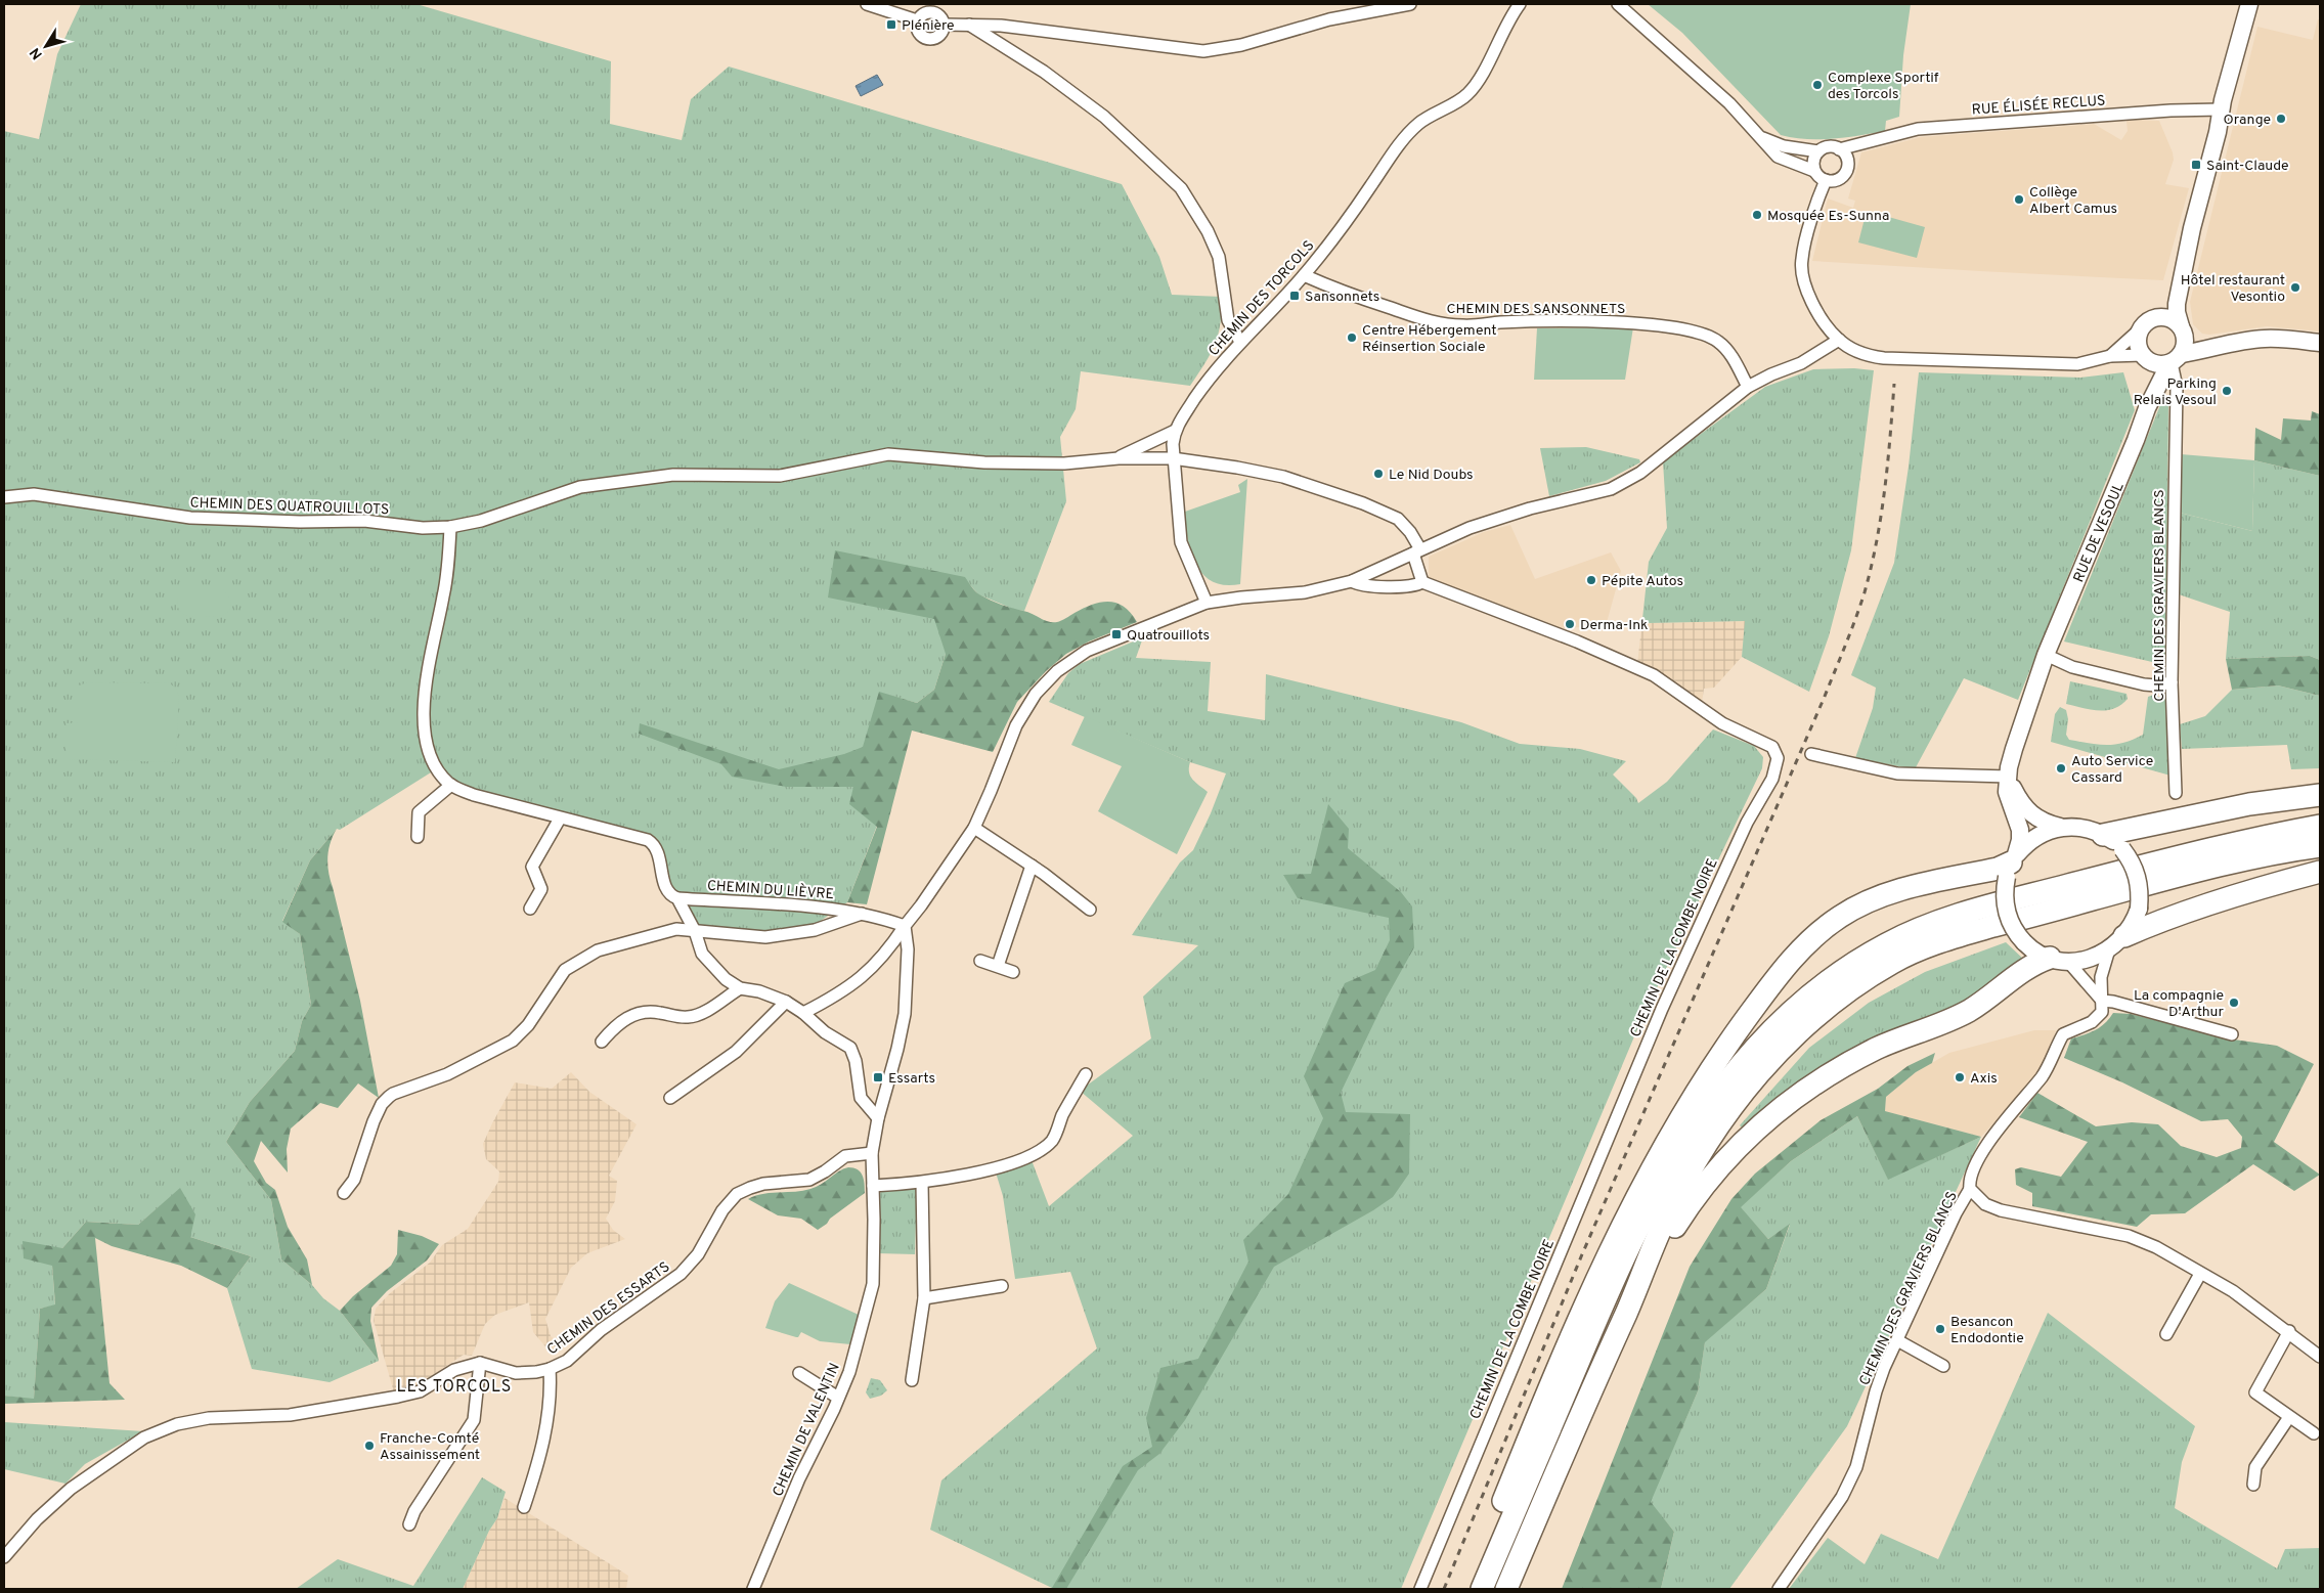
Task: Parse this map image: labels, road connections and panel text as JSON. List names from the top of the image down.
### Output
{
  "streets": {
    "main road": ["RUE DE VESOUL"],
    "street": [
      "RUE ÉLISÉE RECLUS",
      "CHEMIN DES TORCOLS",
      "CHEMIN DES SANSONNETS",
      "CHEMIN DES QUATROUILLOTS",
      "CHEMIN DES GRAVIERS BLANCS",
      "CHEMIN DU LIÈVRE",
      "CHEMIN DE LA COMBE NOIRE",
      "CHEMIN DES ESSARTS",
      "CHEMIN DE VALENTIN"
    ]
  },
  "crossings": [
    ["CHEMIN DES TORCOLS", "CHEMIN DES SANSONNETS"],
    ["CHEMIN DES TORCOLS", "CHEMIN DES QUATROUILLOTS"],
    ["CHEMIN DES QUATROUILLOTS", "CHEMIN DE LA COMBE NOIRE"],
    ["RUE DE VESOUL", "CHEMIN DES GRAVIERS BLANCS"],
    ["CHEMIN DU LIÈVRE", "CHEMIN DE VALENTIN"],
    ["CHEMIN DES ESSARTS", "CHEMIN DE VALENTIN"]
  ],
  "districts": ["LES TORCOLS"],
  "places": {
    "transit": [
      "Plénière",
      "Saint-Claude",
      "Sansonnets",
      "Quatrouillots",
      "Essarts"
    ],
    "other": [
      "Complexe Sportif des Torcols",
      "Orange",
      "Collège Albert Camus",
      "Mosquée Es-Sunna",
      "Hôtel restaurant Vesontio",
      "Centre Hébergement Réinsertion Sociale",
      "Parking Relais Vesoul",
      "Le Nid Doubs",
      "Pépite Autos",
      "Derma-Ink",
      "Auto Service Cassard",
      "La compagnie D'Arthur",
      "Axis",
      "Besancon Endodontie",
      "Franche-Comté Assainissement"
    ]
  },
  "north": "bottom left"
}
